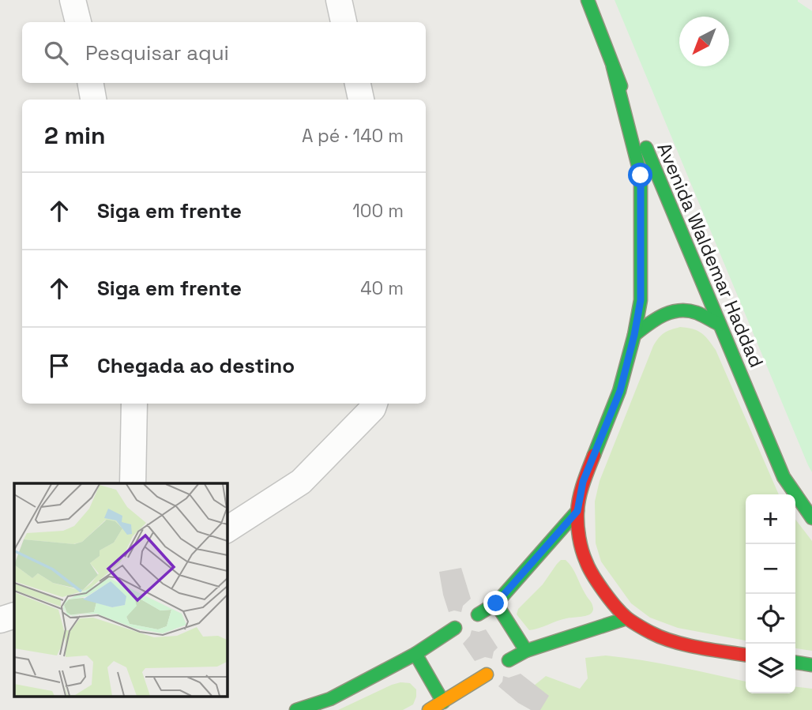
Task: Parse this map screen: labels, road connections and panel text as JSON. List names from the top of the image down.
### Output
{
  "streets": {
    "street": ["Avenida Waldemar Haddad"]
  },
  "north": "bottom left",
  "page": {
    "search": "Pesquisar aqui",
    "heading": ["2 min", "A pé · 140 m"],
    "list": [
      ["Siga em frente", "100 m"],
      ["Siga em frente", "40 m"],
      "Chegada ao destino"
    ],
    "map_buttons": ["+", "−"]
  }
}
